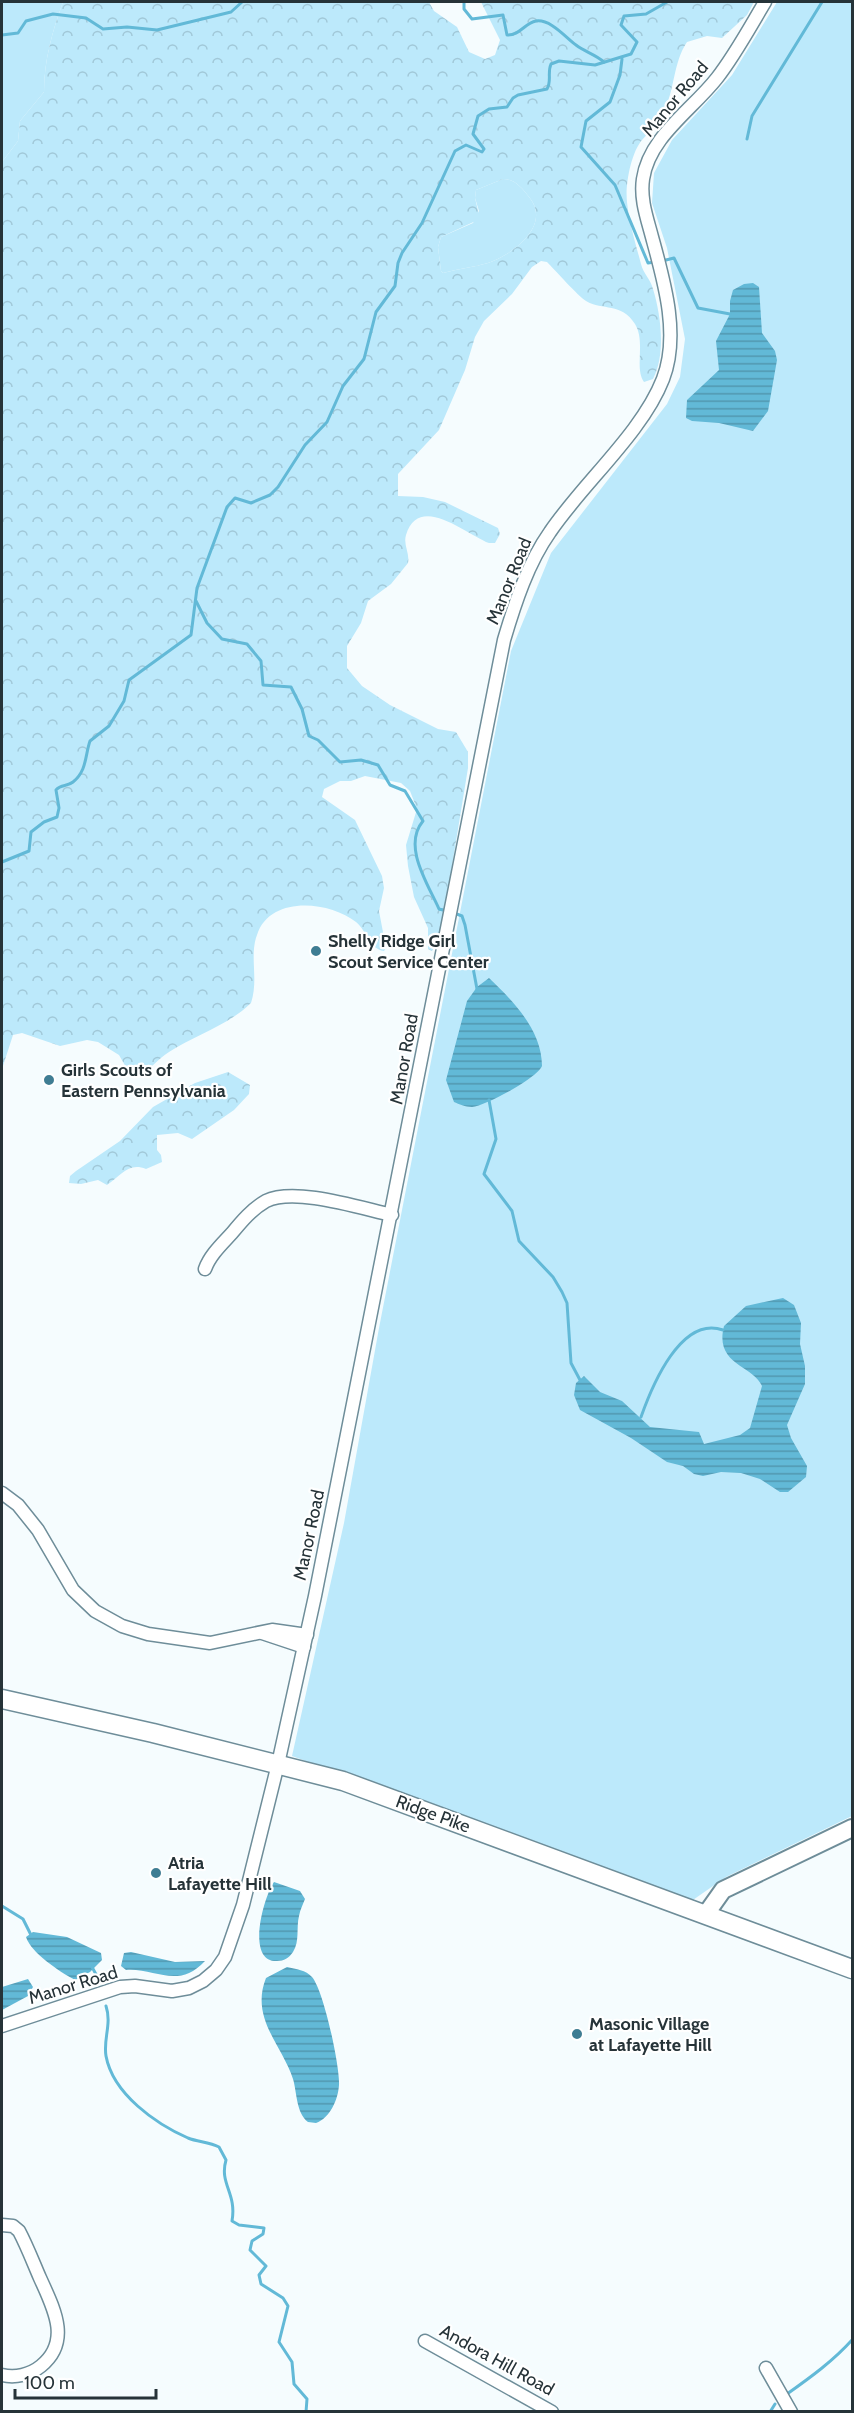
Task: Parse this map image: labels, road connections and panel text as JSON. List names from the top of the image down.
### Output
{
  "streets": {
    "main road": ["Ridge Pike"],
    "street": ["Manor Road", "Andora Hill Road"]
  },
  "crossings": [
    ["Manor Road", "Ridge Pike"]
  ],
  "places": [
    "Shelly Ridge Girl Scout Service Center",
    "Girls Scouts of Eastern Pennsylvania",
    "Atria Lafayette Hill",
    "Masonic Village at Lafayette Hill"
  ],
  "scale_bar": "100 m"
}
